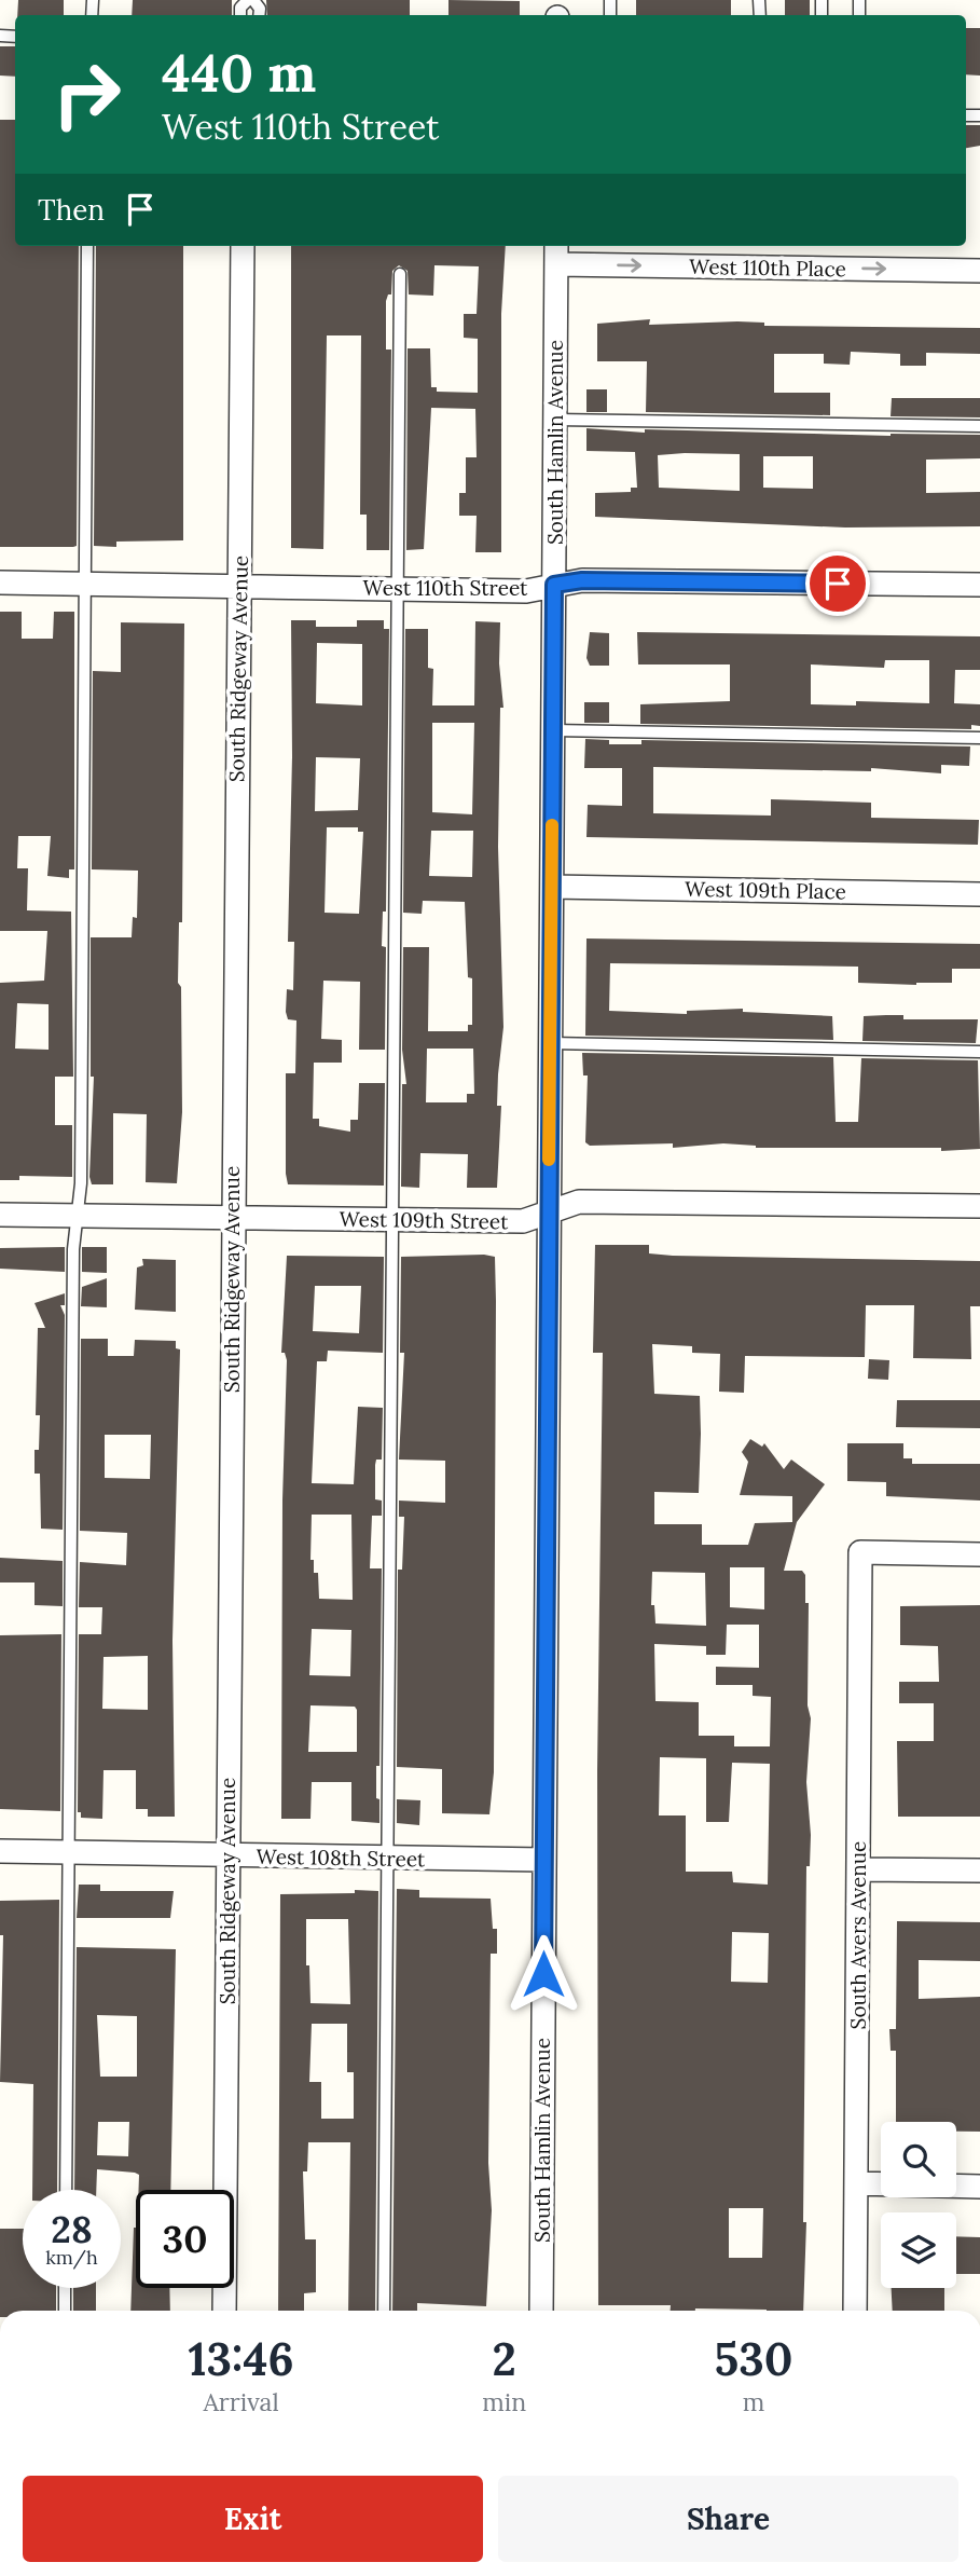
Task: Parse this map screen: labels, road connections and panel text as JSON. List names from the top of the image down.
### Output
{
  "streets": {
    "street": [
      "West 110th Place",
      "South Hamlin Avenue",
      "West 110th Street",
      "South Ridgeway Avenue",
      "West 109th Place",
      "West 109th Street",
      "West 108th Street",
      "South Avers Avenue"
    ]
  },
  "crossings": [
    ["West 110th Place", "South Hamlin Avenue"],
    ["South Hamlin Avenue", "West 110th Street"],
    ["South Hamlin Avenue", "West 109th Place"],
    ["South Hamlin Avenue", "West 109th Street"],
    ["South Hamlin Avenue", "West 108th Street"],
    ["West 110th Street", "South Ridgeway Avenue"],
    ["South Ridgeway Avenue", "West 109th Street"],
    ["South Ridgeway Avenue", "West 108th Street"]
  ],
  "one_way": ["West 110th Place"],
  "page": {
    "turn": ["440 m", "West 110th Street"],
    "then": "Then",
    "speed": "28 km/h",
    "limit": "30",
    "eta": [
      "13:46",
      "Arrival",
      "2",
      "min",
      "530",
      "m"
    ],
    "buttons": ["Exit", "Share"]
  }
}
